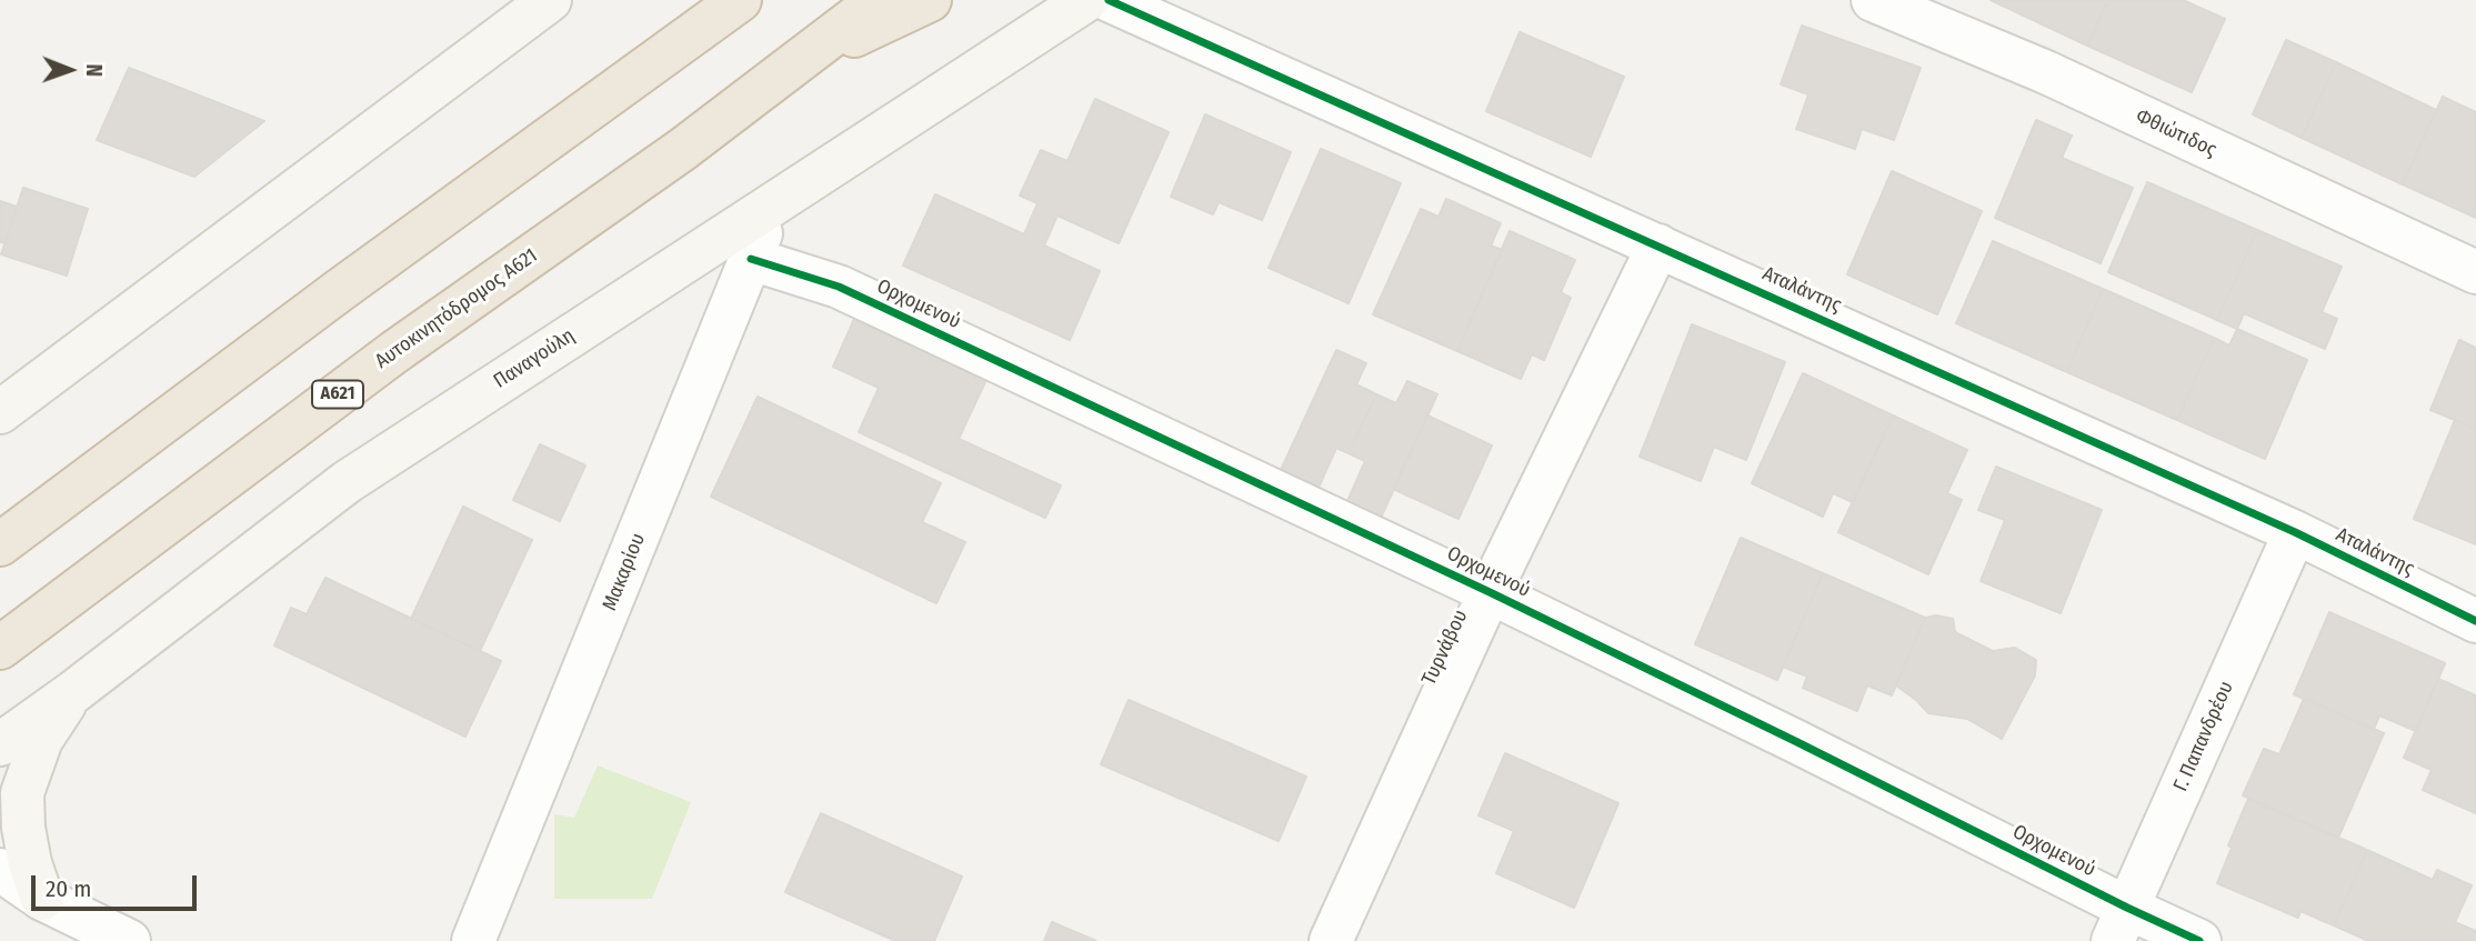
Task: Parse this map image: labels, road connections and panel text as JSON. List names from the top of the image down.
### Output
{
  "streets": {
    "highway": ["Αυτοκινητόδρομος Α621", "Α621"],
    "main road": ["Παναγούλη"],
    "street": [
      "Φθιώτιδος",
      "Αταλάντης",
      "Ορχομενού",
      "Μακαρίου",
      "Τυρνάβου",
      "Γ. Παπανδρέου"
    ]
  },
  "crossings": [
    ["Αταλάντης", "Τυρνάβου"],
    ["Αταλάντης", "Γ. Παπανδρέου"],
    ["Ορχομενού", "Μακαρίου"],
    ["Ορχομενού", "Τυρνάβου"],
    ["Ορχομενού", "Γ. Παπανδρέου"],
    ["Παναγούλη", "Μακαρίου"]
  ],
  "scale_bar": "20 m",
  "north": "right"
}
